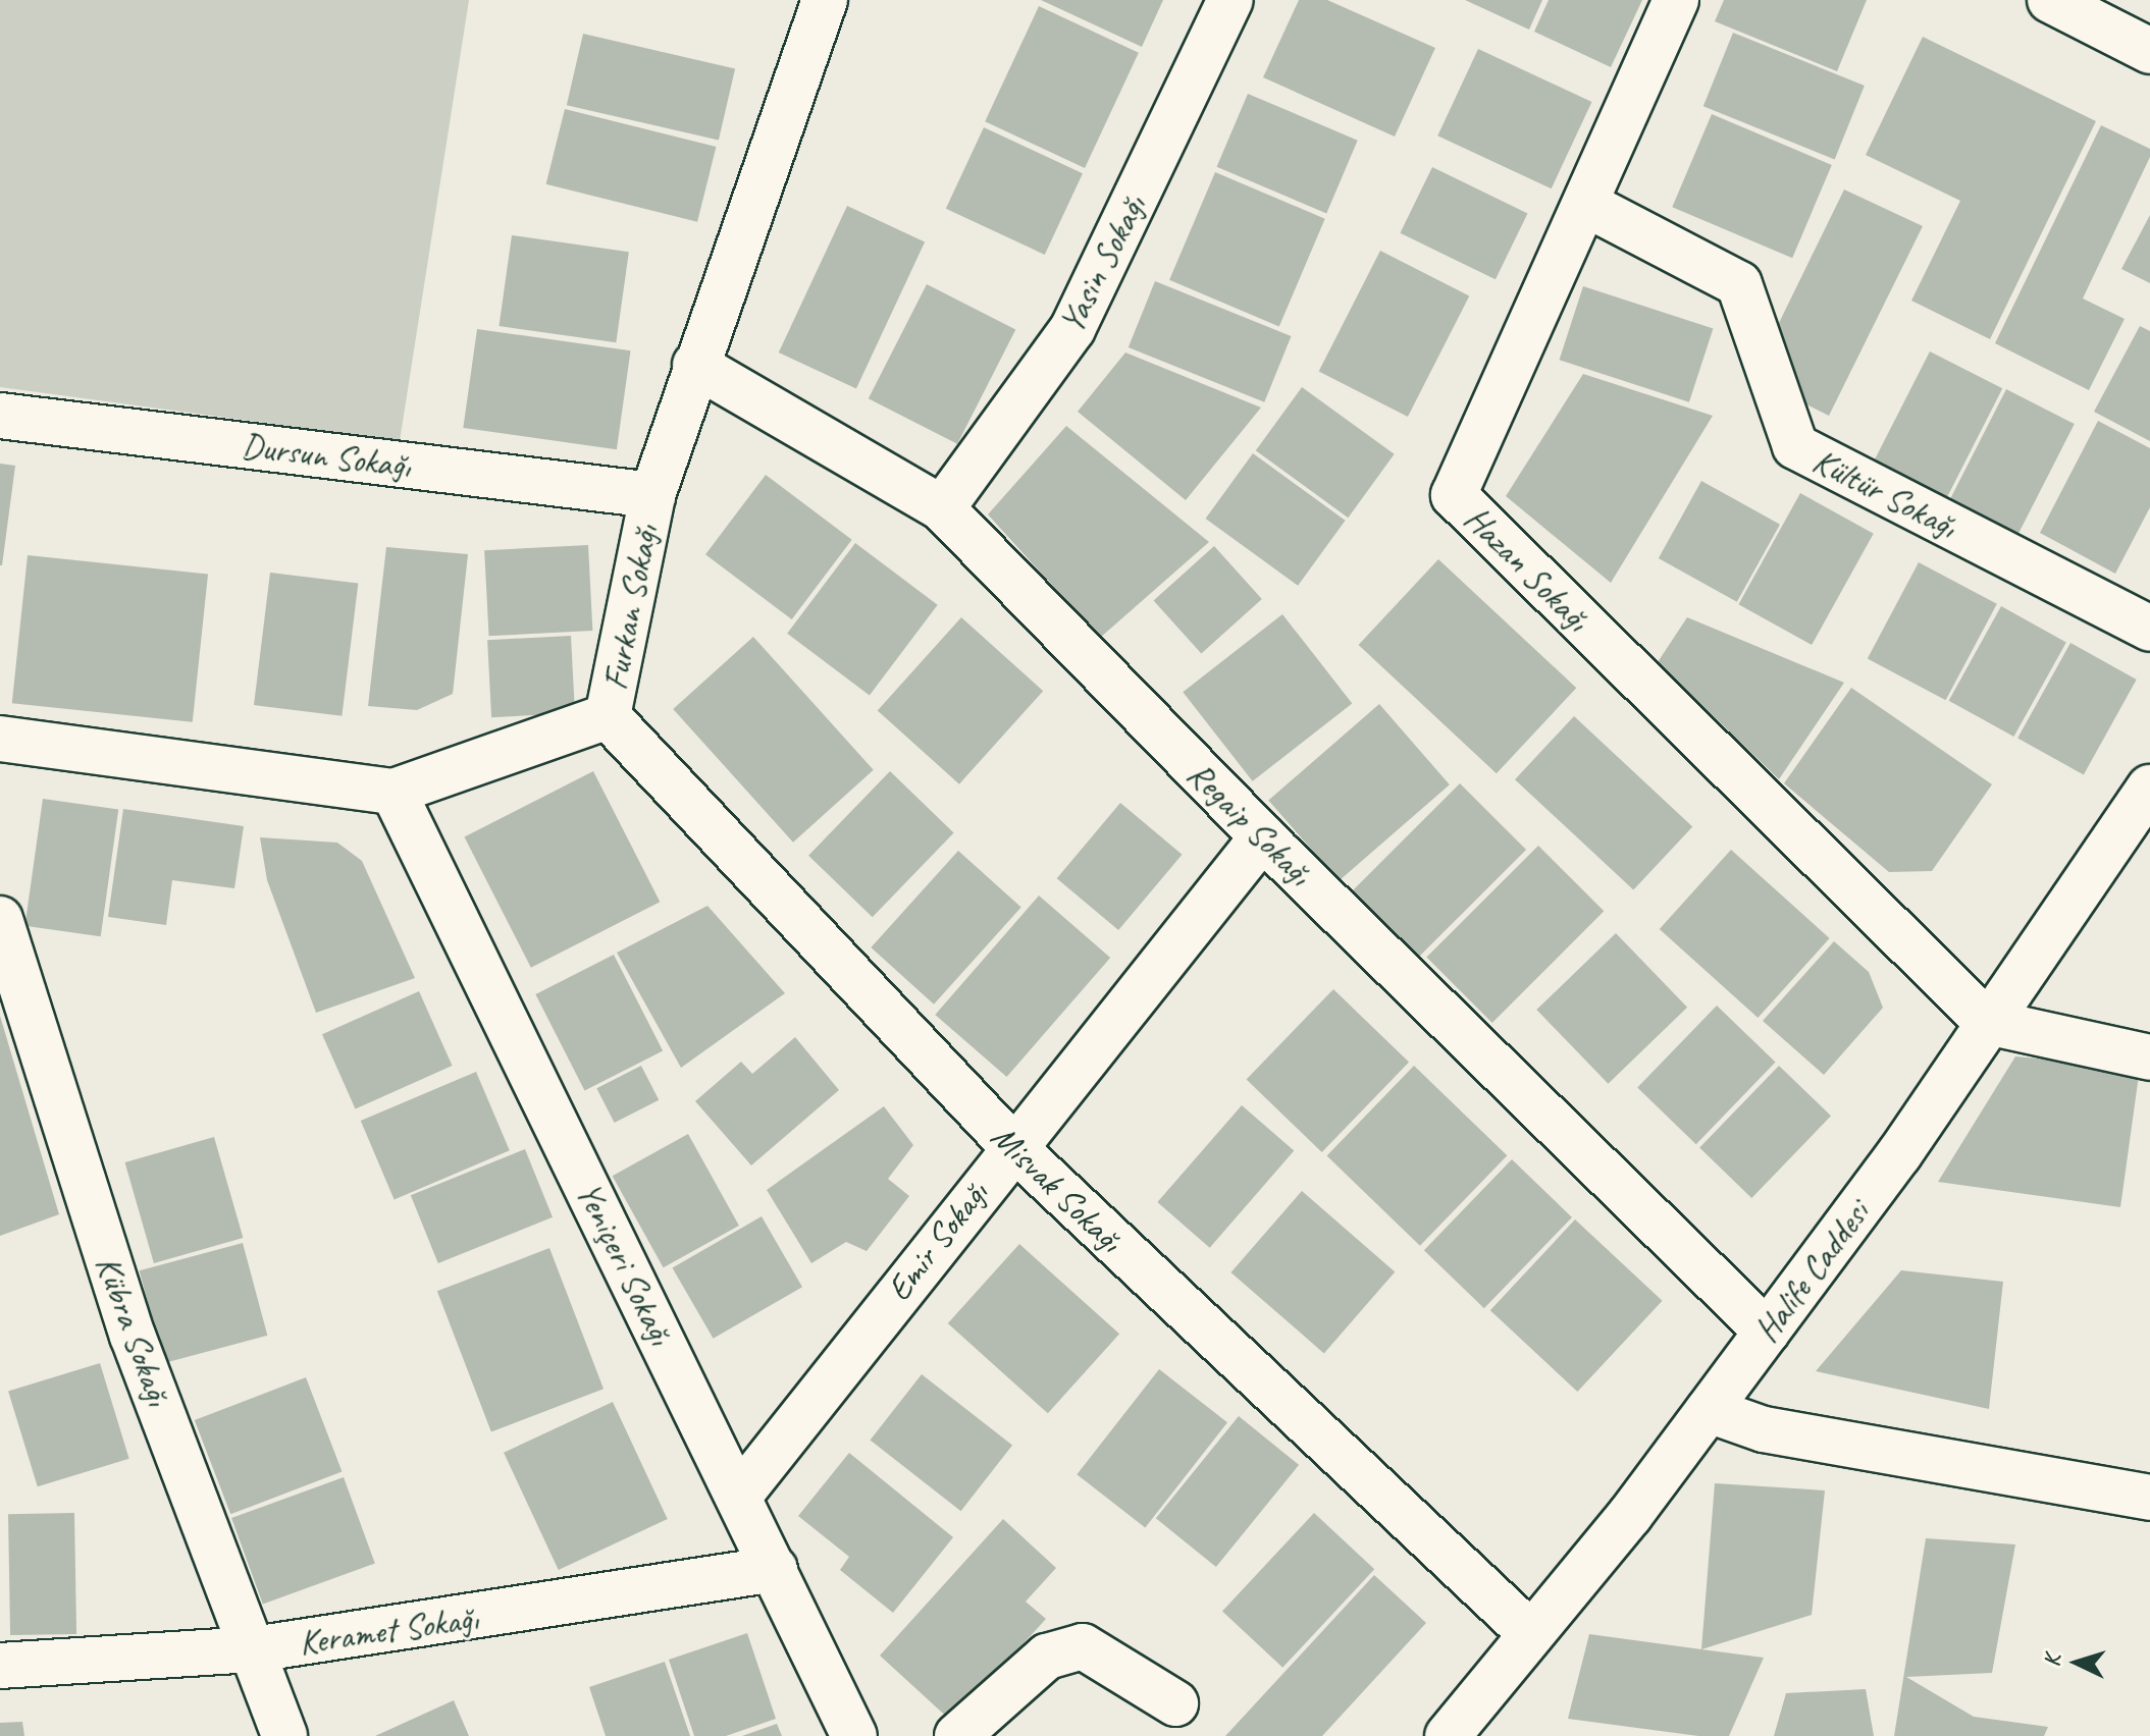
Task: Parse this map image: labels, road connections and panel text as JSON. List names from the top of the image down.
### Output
{
  "streets": {
    "street": [
      "Yasin Sokağı",
      "Dursun Sokağı",
      "Kültür Sokağı",
      "Hazan Sokağı",
      "Furkan Sokağı",
      "Regaip Sokağı",
      "Misvak Sokağı",
      "Emir Sokağı",
      "Yeniçeri Sokağı",
      "Halife Caddesi",
      "Kübra Sokağı",
      "Keramet Sokağı"
    ]
  },
  "crossings": [
    ["Yasin Sokağı", "Regaip Sokağı"],
    ["Dursun Sokağı", "Furkan Sokağı"],
    ["Kültür Sokağı", "Hazan Sokağı"],
    ["Hazan Sokağı", "Halife Caddesi"],
    ["Furkan Sokağı", "Regaip Sokağı"],
    ["Furkan Sokağı", "Misvak Sokağı"],
    ["Furkan Sokağı", "Yeniçeri Sokağı"],
    ["Regaip Sokağı", "Emir Sokağı"],
    ["Regaip Sokağı", "Halife Caddesi"],
    ["Misvak Sokağı", "Emir Sokağı"],
    ["Misvak Sokağı", "Halife Caddesi"],
    ["Emir Sokağı", "Yeniçeri Sokağı"],
    ["Yeniçeri Sokağı", "Keramet Sokağı"],
    ["Kübra Sokağı", "Keramet Sokağı"]
  ],
  "north": "left"
}
